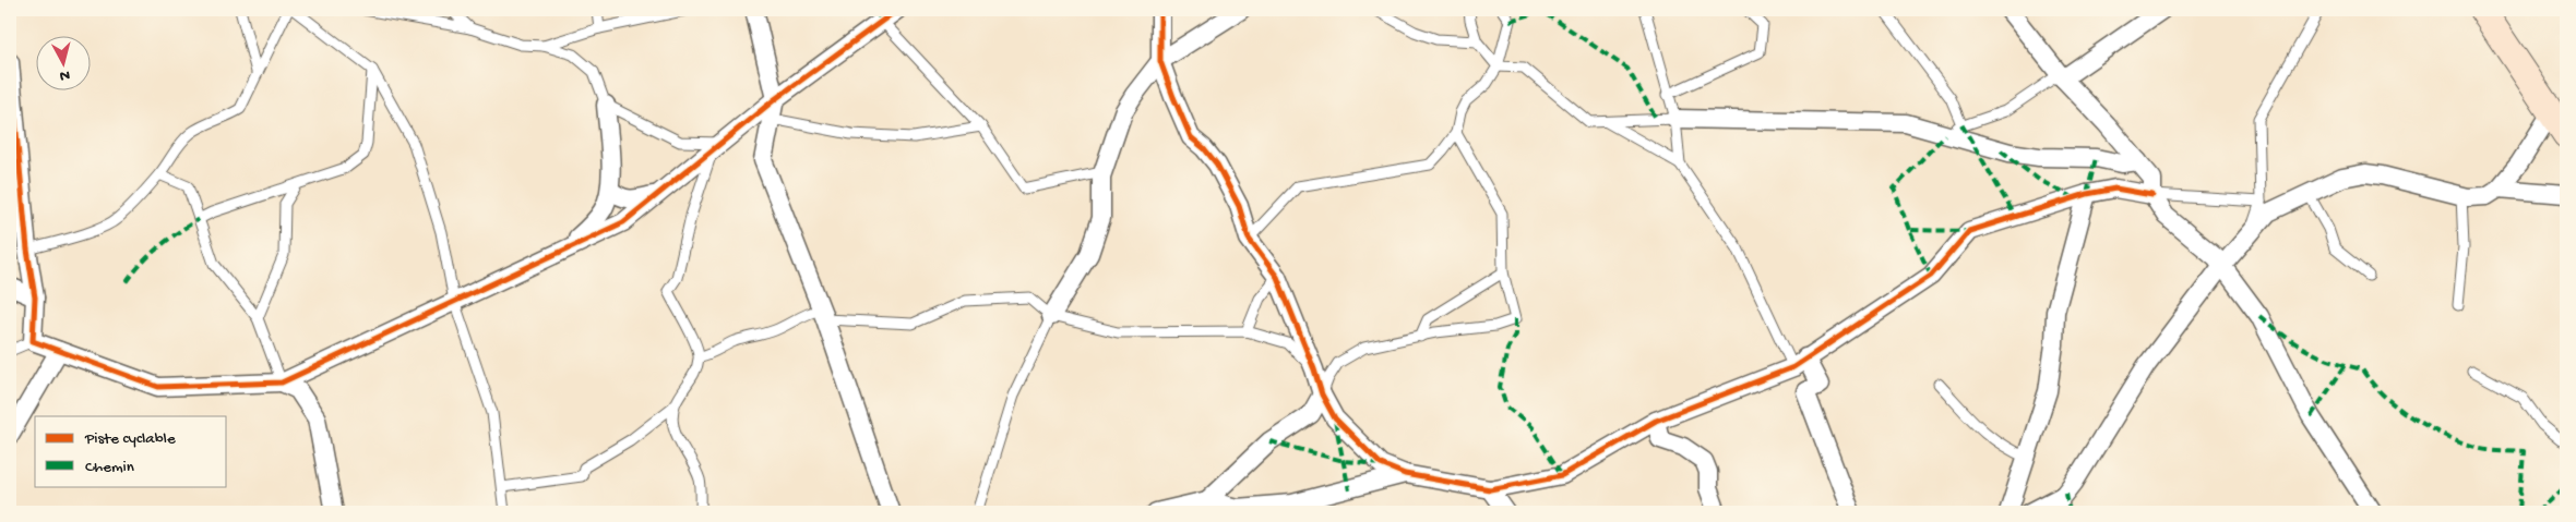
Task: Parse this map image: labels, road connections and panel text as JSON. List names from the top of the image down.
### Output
{
  "legend": ["Piste cyclable", "Chemin"],
  "north": "bottom"
}
